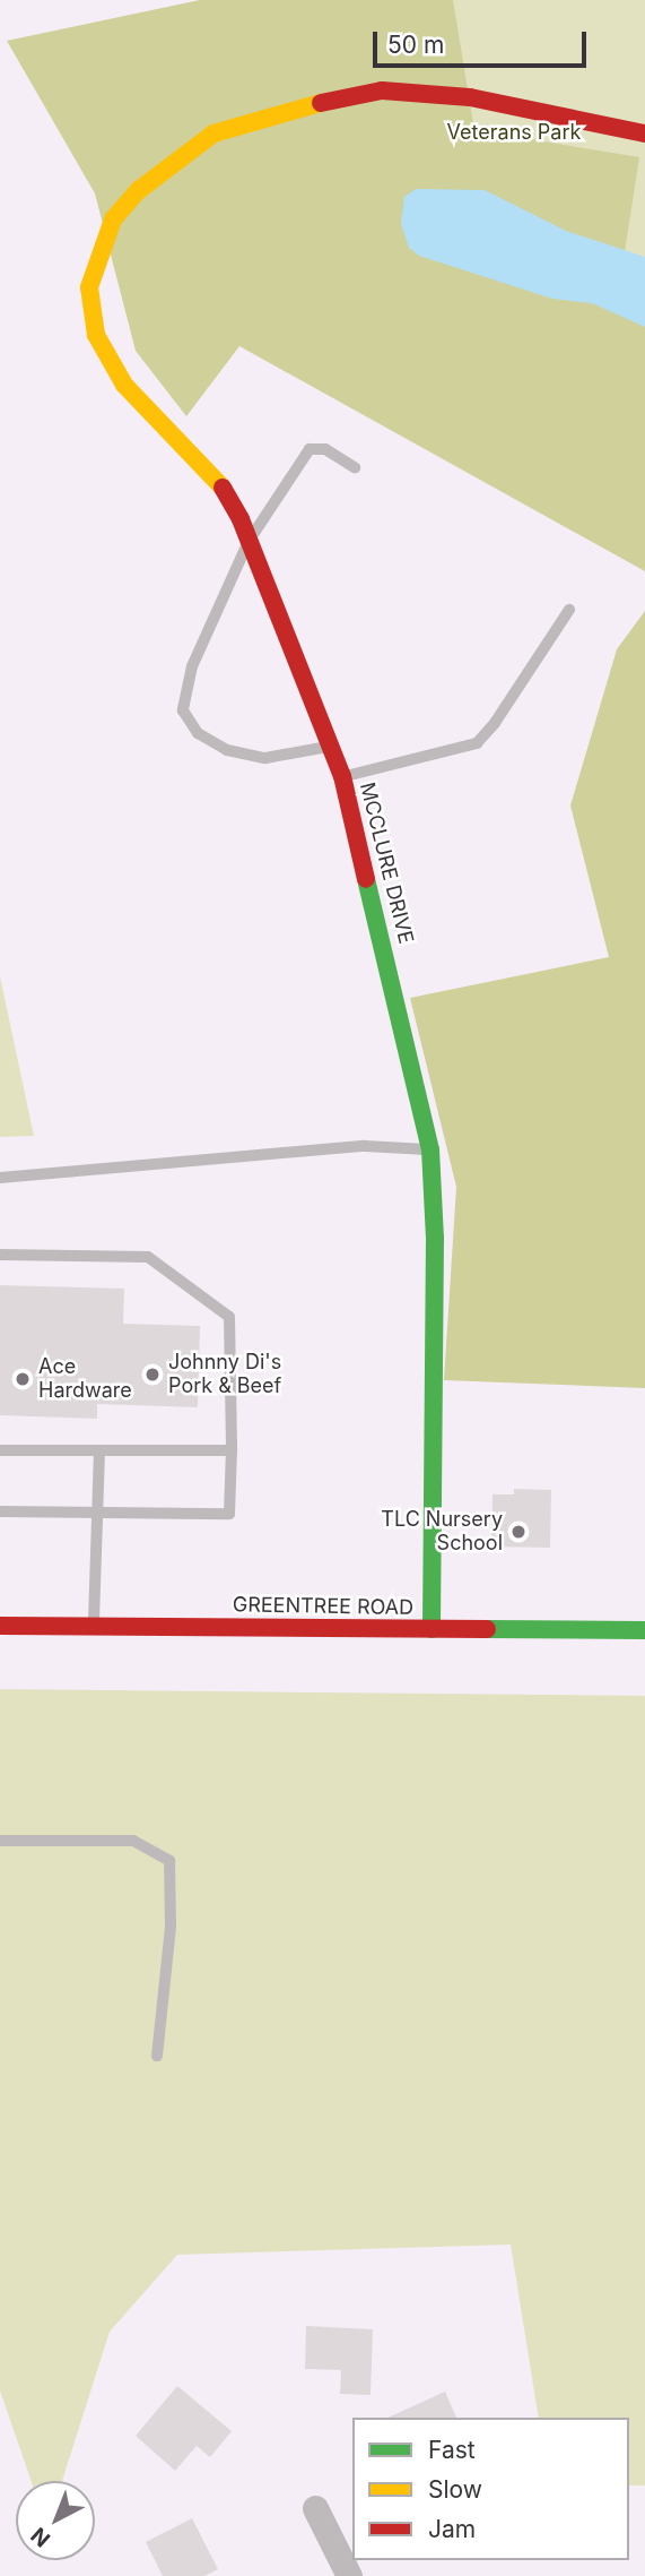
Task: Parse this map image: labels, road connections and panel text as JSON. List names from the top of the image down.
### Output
{
  "streets": {
    "street": ["MCCLURE DRIVE", "GREENTREE ROAD"]
  },
  "crossings": [
    ["MCCLURE DRIVE", "GREENTREE ROAD"]
  ],
  "parks": ["Veterans Park"],
  "places": ["Johnny Di's Pork & Beef", "Ace Hardware", "TLC Nursery School"],
  "legend": ["Fast", "Slow", "Jam"],
  "scale_bar": "50 m",
  "north": "bottom left"
}
